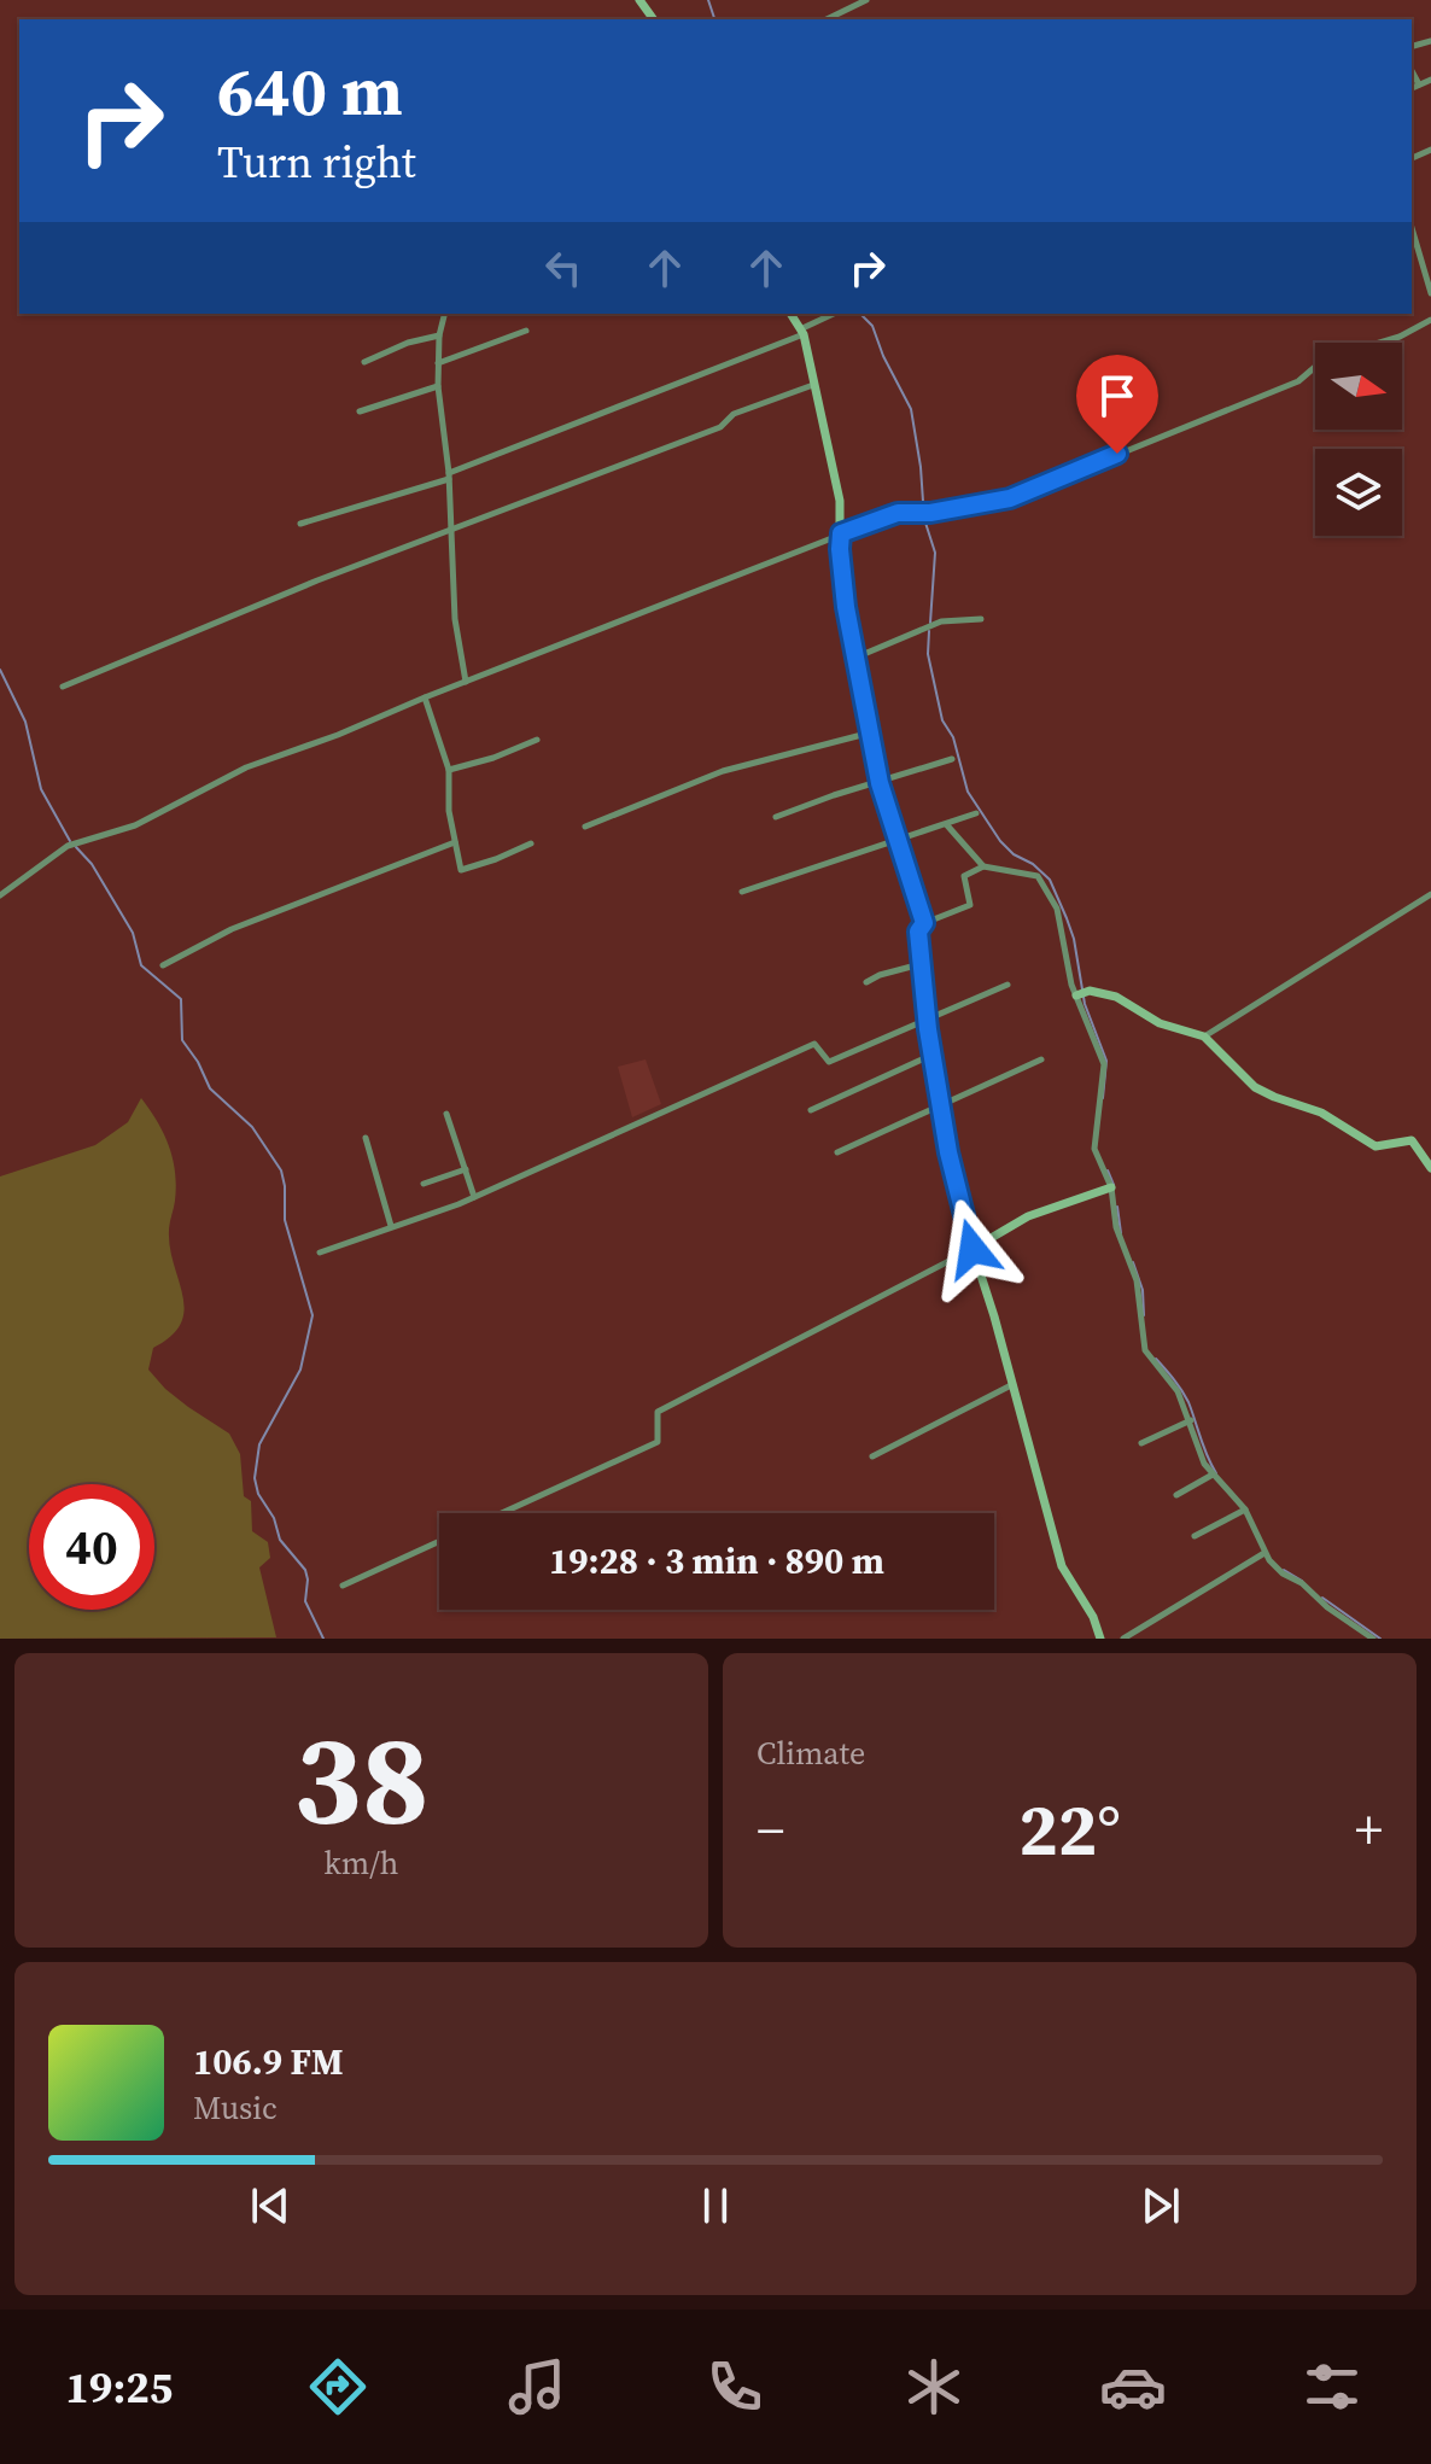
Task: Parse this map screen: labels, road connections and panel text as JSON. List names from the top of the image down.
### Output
{
  "north": "right",
  "page": {
    "turn": ["640 m", "Turn right"],
    "limit": "40",
    "trip": "19:28 · 3 min · 890 m",
    "tile": [
      ["38", "km/h"],
      "Climate"
    ],
    "heat": ["−", "22°", "+"],
    "song": ["106.9 FM", "Music"],
    "tabs": "19:25"
  }
}
